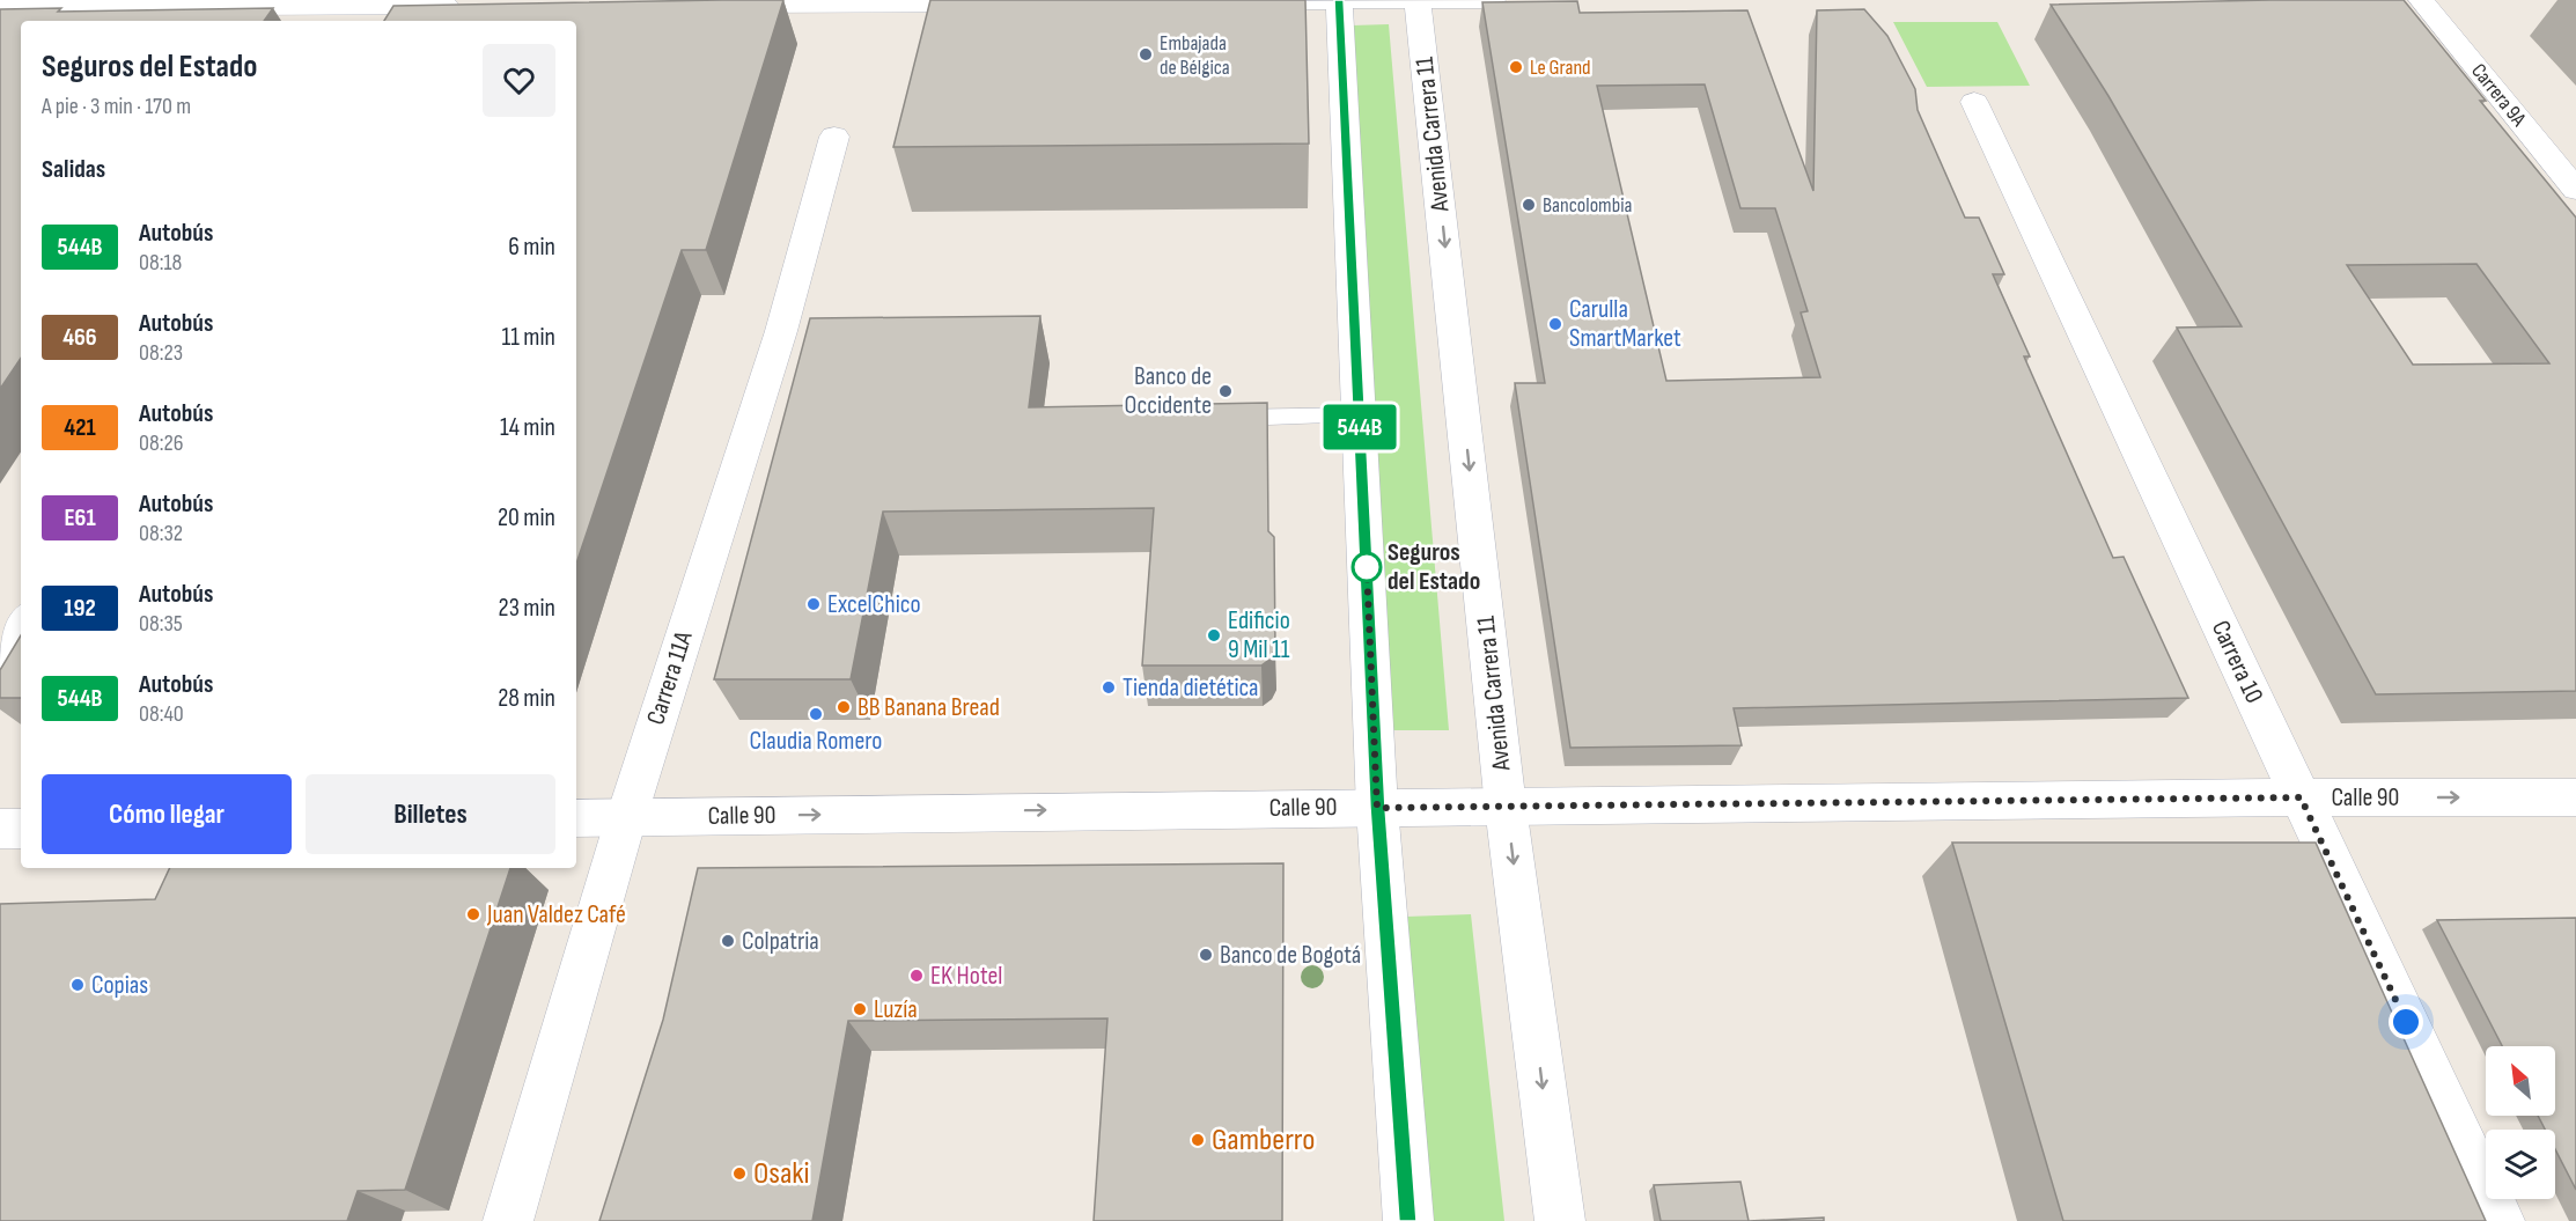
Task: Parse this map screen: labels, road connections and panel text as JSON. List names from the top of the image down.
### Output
{
  "streets": {
    "street": [
      "Carrera 9A",
      "Avenida Carrera 11",
      "Carrera 10",
      "Carrera 11A",
      "Calle 90"
    ]
  },
  "crossings": [
    ["Avenida Carrera 11", "Calle 90"],
    ["Carrera 10", "Calle 90"],
    ["Carrera 11A", "Calle 90"]
  ],
  "one_way": ["Calle 90"],
  "places": [
    "Embajada de Bélgica",
    "Le Grand",
    "Bancolombia",
    "Carulla SmartMarket",
    "Banco de Occidente",
    "Seguros del Estado",
    "ExcelChico",
    "Edificio 9 Mil 11",
    "Tienda dietética",
    "BB Banana Bread",
    "Claudia Romero",
    "Juan Valdez Café",
    "Colpatria",
    "Banco de Bogotá",
    "EK Hotel",
    "Copias",
    "Luzía",
    "Gamberro",
    "Osaki"
  ],
  "lines": ["bus line 544B"],
  "north": "top left",
  "page": {
    "on_map": "544B",
    "heading": [
      ["Seguros del Estado", "A pie · 3 min · 170 m"],
      "Salidas"
    ],
    "list": [
      {
        "mark": "544B",
        "name": "Autobús",
        "note": "08:18",
        "value": "6 min"
      },
      {
        "mark": "466",
        "name": "Autobús",
        "note": "08:23",
        "value": "11 min"
      },
      {
        "mark": "421",
        "name": "Autobús",
        "note": "08:26",
        "value": "14 min"
      },
      {
        "mark": "E61",
        "name": "Autobús",
        "note": "08:32",
        "value": "20 min"
      },
      {
        "mark": "192",
        "name": "Autobús",
        "note": "08:35",
        "value": "23 min"
      },
      {
        "mark": "544B",
        "name": "Autobús",
        "note": "08:40",
        "value": "28 min"
      }
    ],
    "buttons": ["Cómo llegar", "Billetes"]
  }
}
